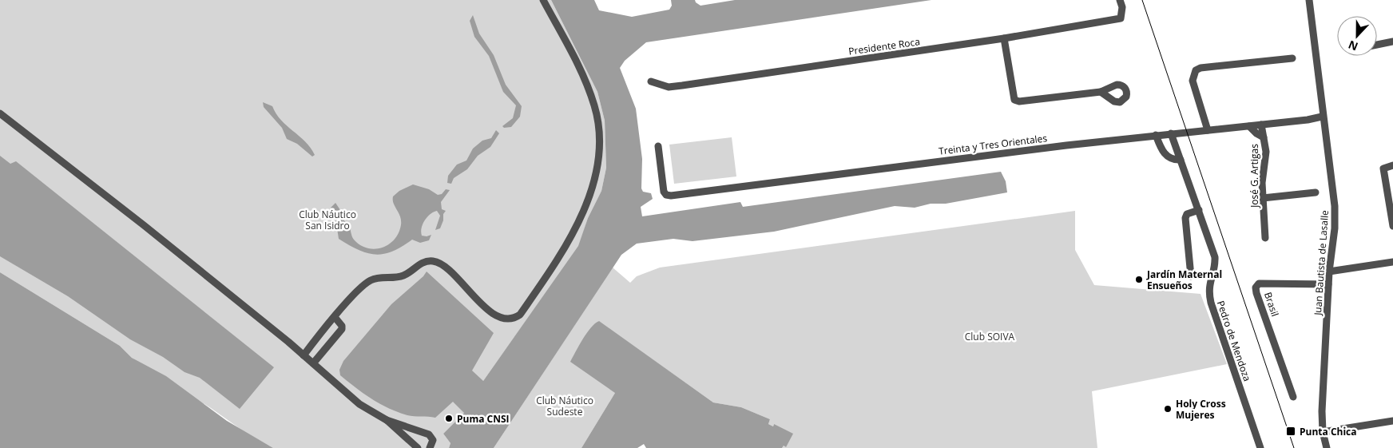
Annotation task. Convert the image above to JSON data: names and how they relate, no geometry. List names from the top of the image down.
{
  "streets": {
    "street": [
      "Presidente Roca",
      "Treinta y Tres Orientales",
      "José G. Artigas",
      "Juan Bautista de Lasalle",
      "Brasil",
      "Pedro de Mendoza"
    ]
  },
  "crossings": [
    ["Treinta y Tres Orientales", "José G. Artigas"],
    ["Treinta y Tres Orientales", "Juan Bautista de Lasalle"],
    ["Treinta y Tres Orientales", "Pedro de Mendoza"],
    ["Juan Bautista de Lasalle", "Brasil"]
  ],
  "parks": ["Club Náutico San Isidro", "Club SOIVA", "Club Náutico Sudeste"],
  "places": {
    "other": ["Jardín Maternal Ensueños", "Holy Cross Mujeres", "Puma CNSI"],
    "transit": ["Punta Chica"]
  },
  "north": "bottom"
}
